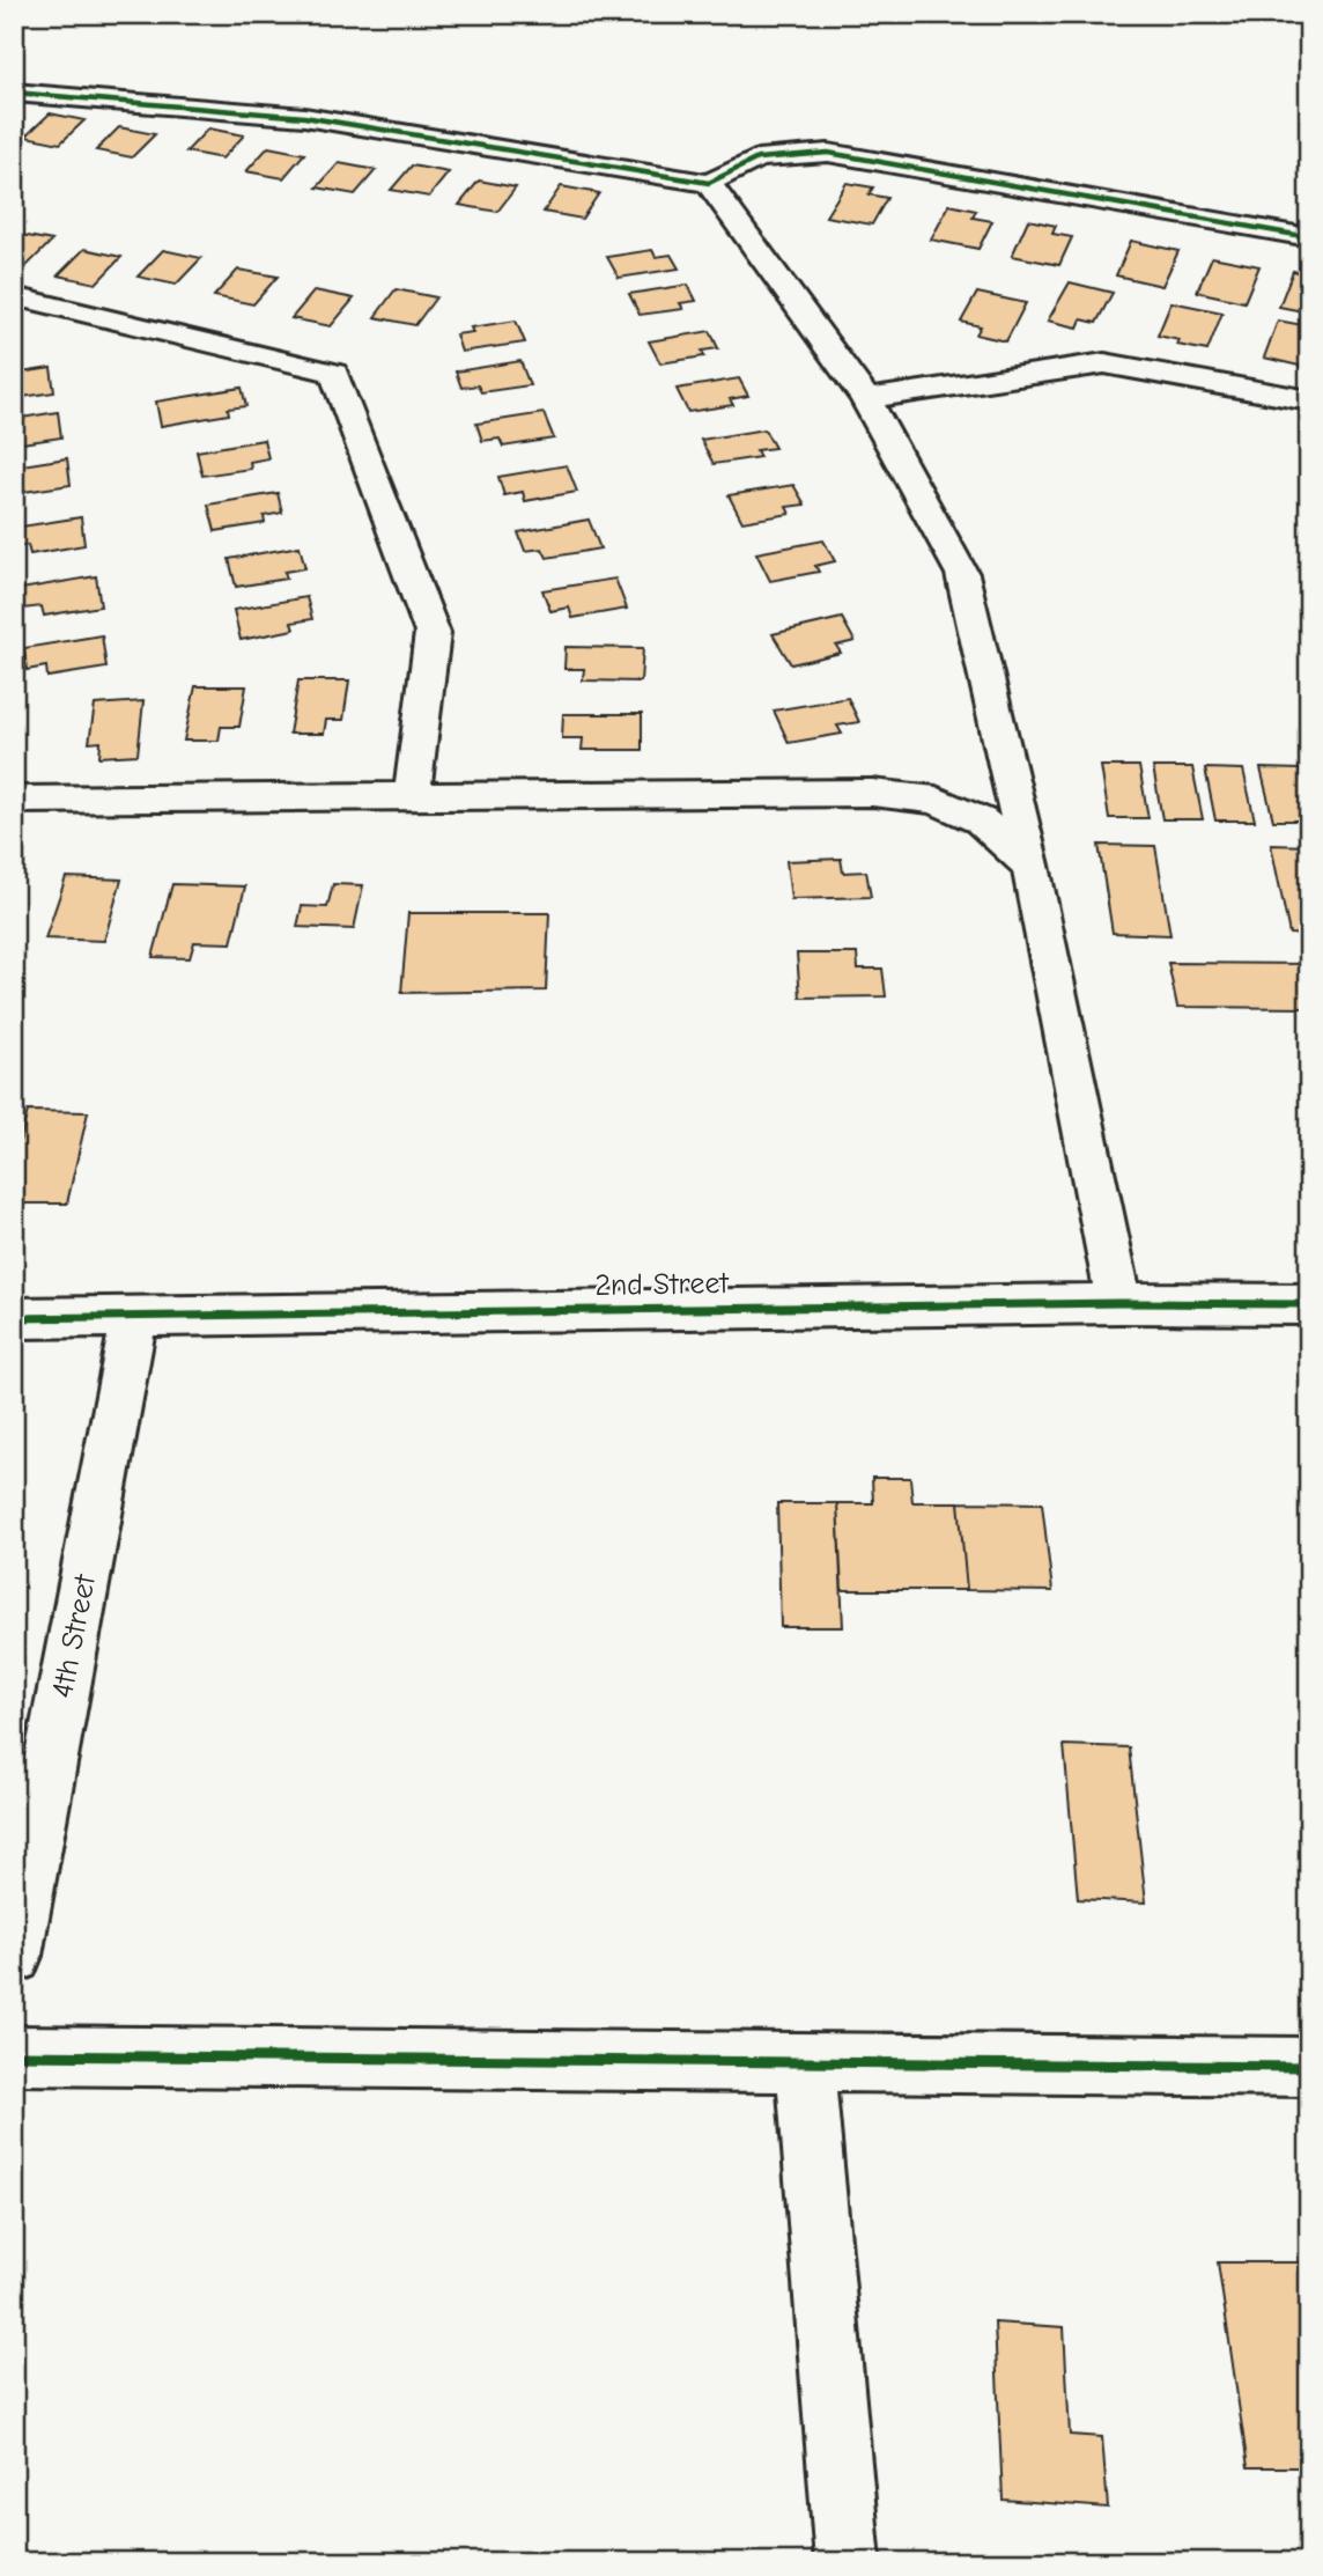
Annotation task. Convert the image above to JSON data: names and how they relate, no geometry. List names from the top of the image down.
{
  "streets": {
    "street": ["2nd Street", "4th Street"]
  },
  "crossings": [
    ["2nd Street", "4th Street"]
  ]
}
